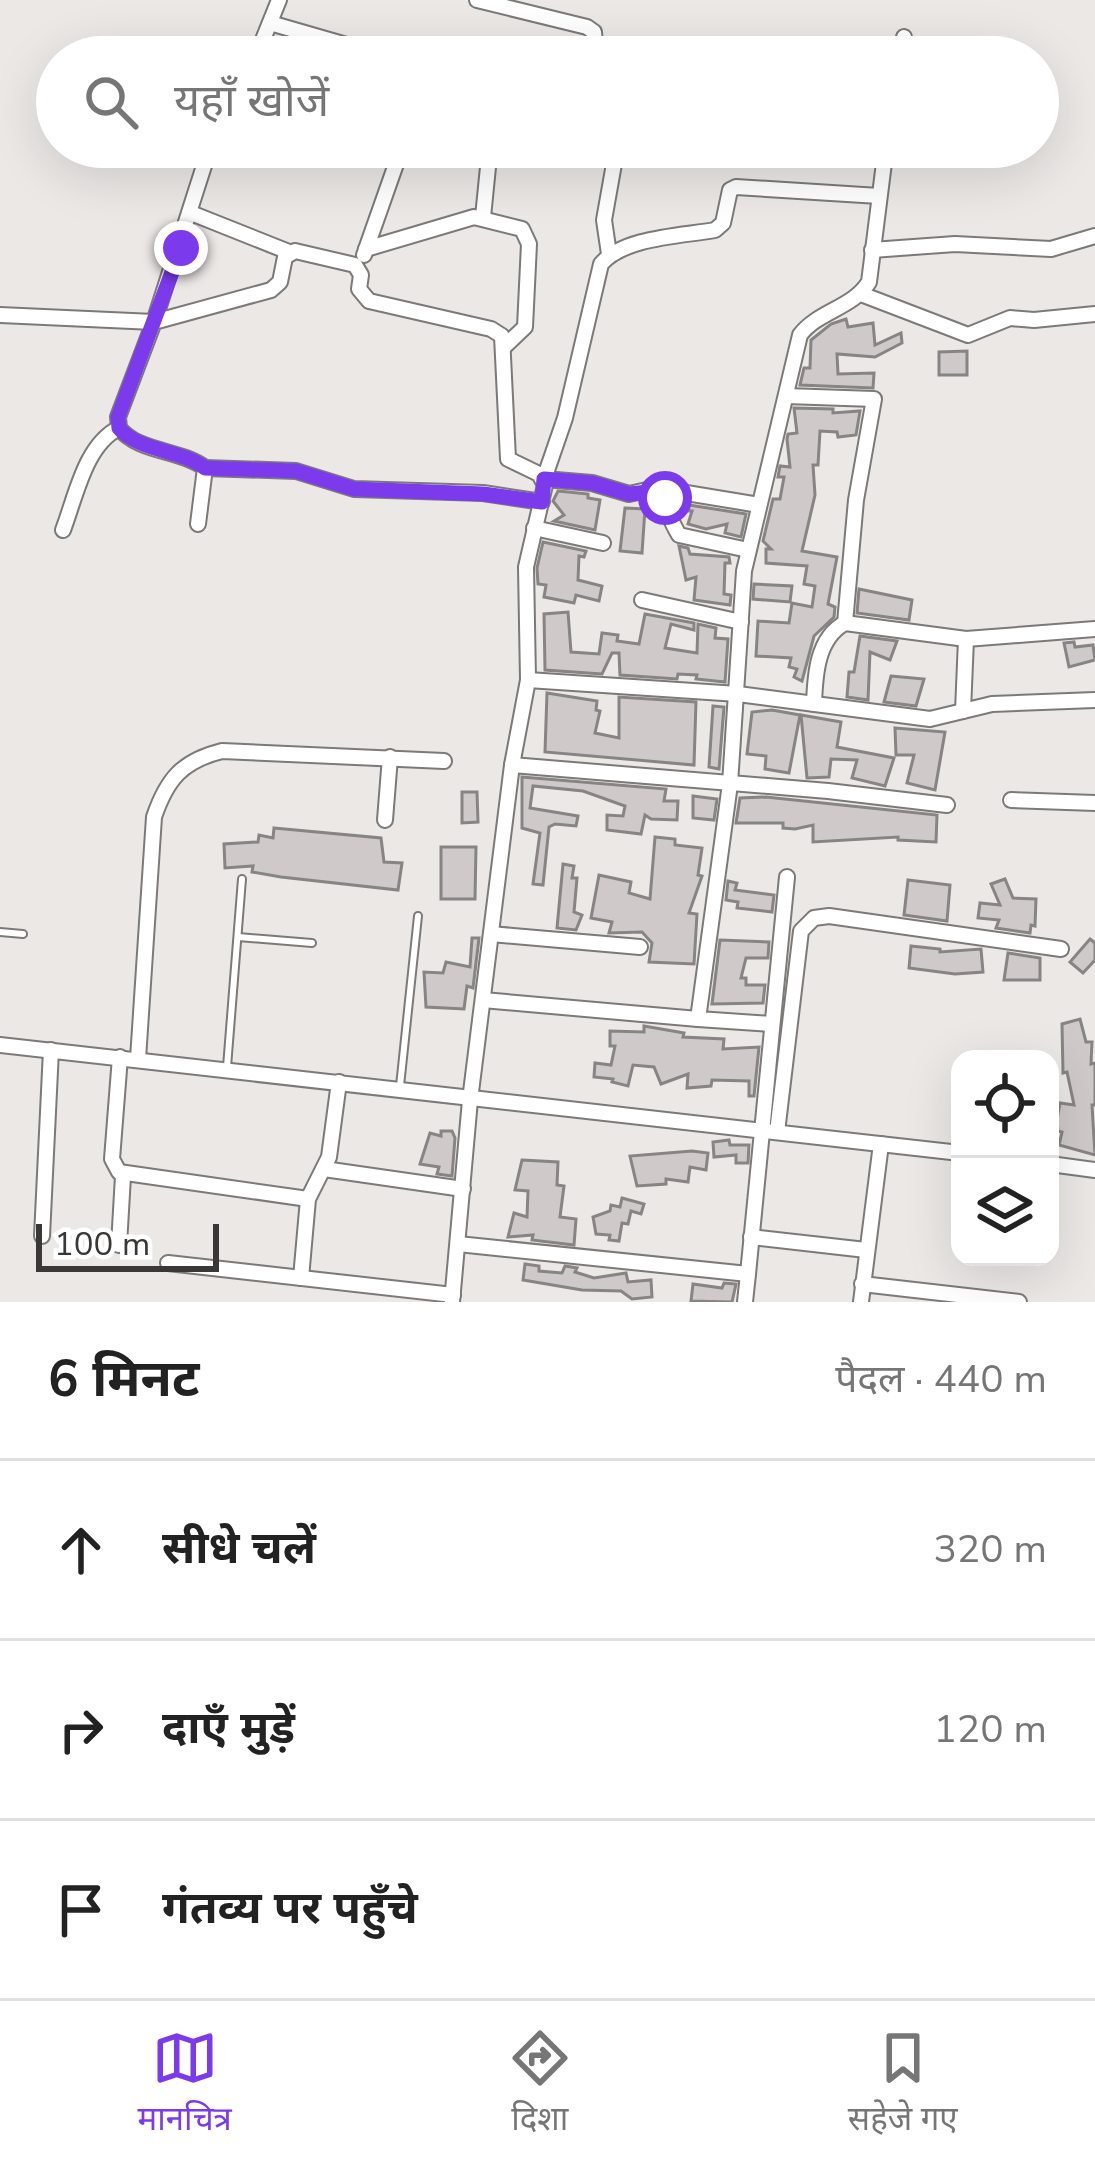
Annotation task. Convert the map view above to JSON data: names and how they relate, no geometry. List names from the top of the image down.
{
  "scale_bar": "100 m",
  "page": {
    "search": "यहाँ खोजें",
    "scale": "100 m",
    "heading": ["6 मिनट", "पैदल · 440 m"],
    "list": [
      ["सीधे चलें", "320 m"],
      ["दाएँ मुड़ें", "120 m"],
      "गंतव्य पर पहुँचे"
    ],
    "nav": ["मानचित्र", "दिशा", "सहेजे गए"]
  }
}
